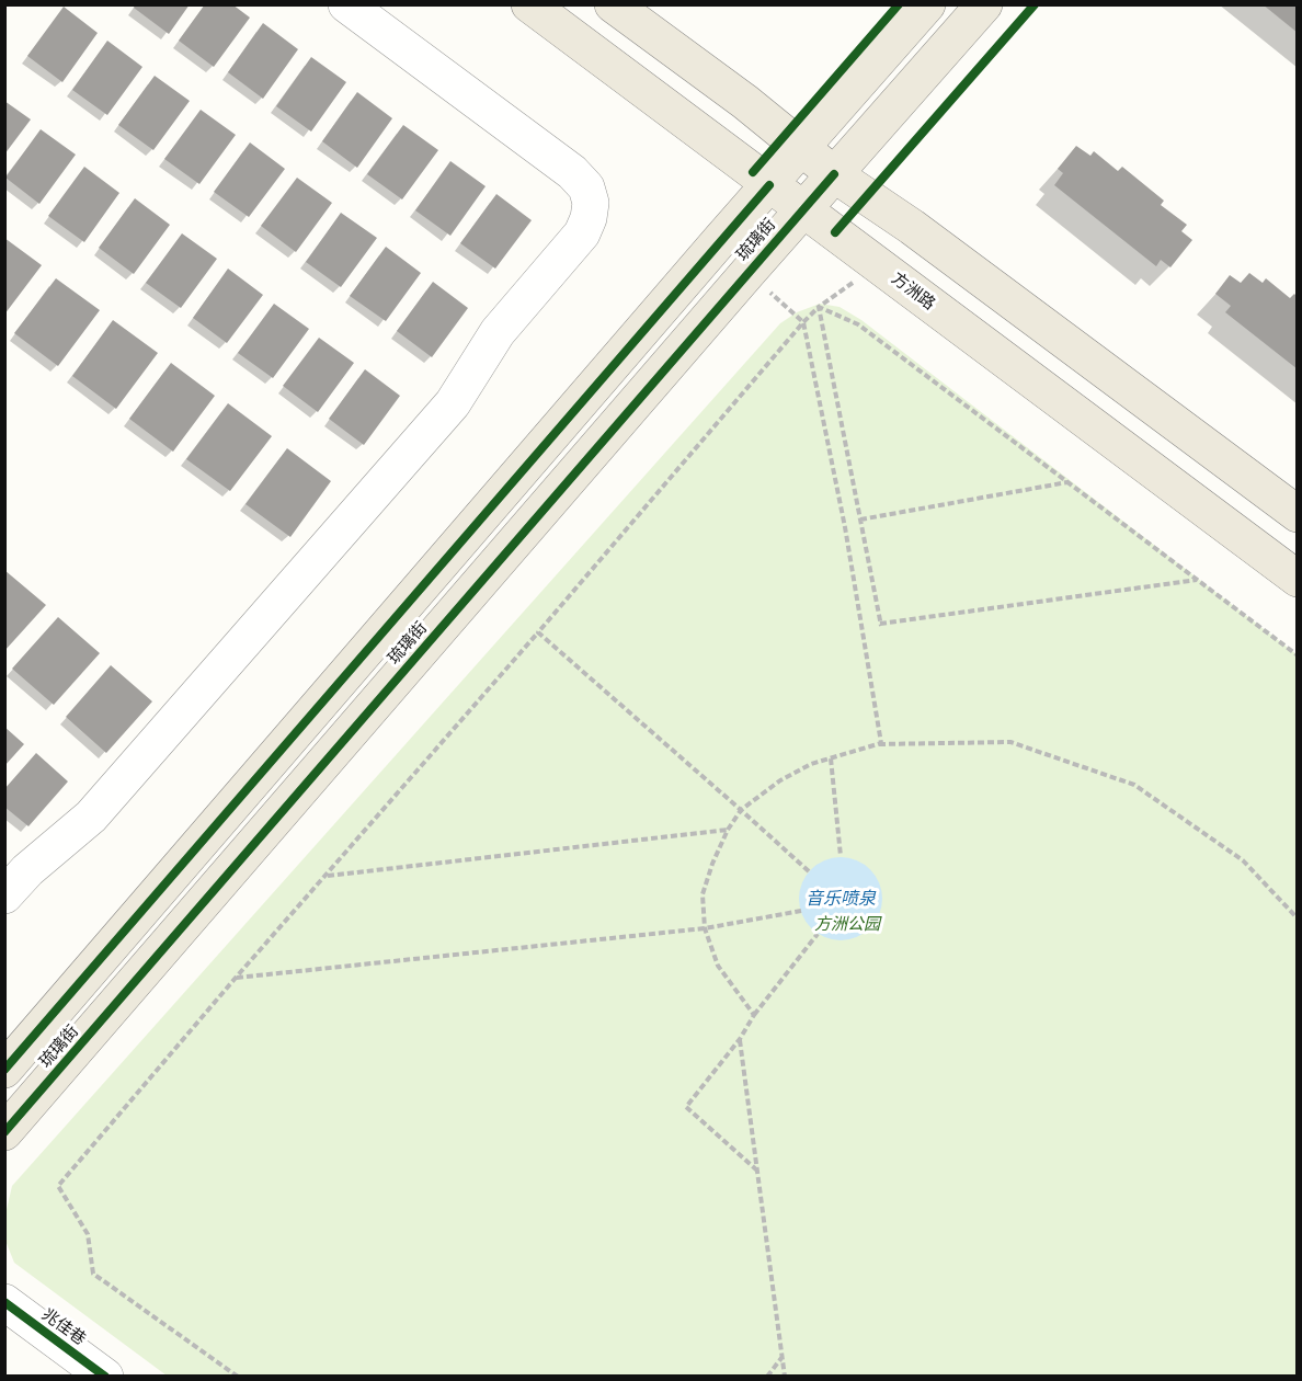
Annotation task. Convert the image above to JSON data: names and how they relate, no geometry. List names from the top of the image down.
{
  "streets": {
    "main road": ["琉璃街", "方洲路"],
    "street": ["兆佳巷"]
  },
  "crossings": [
    ["琉璃街", "方洲路"]
  ],
  "water": ["音乐喷泉"],
  "parks": ["方洲公园"]
}
